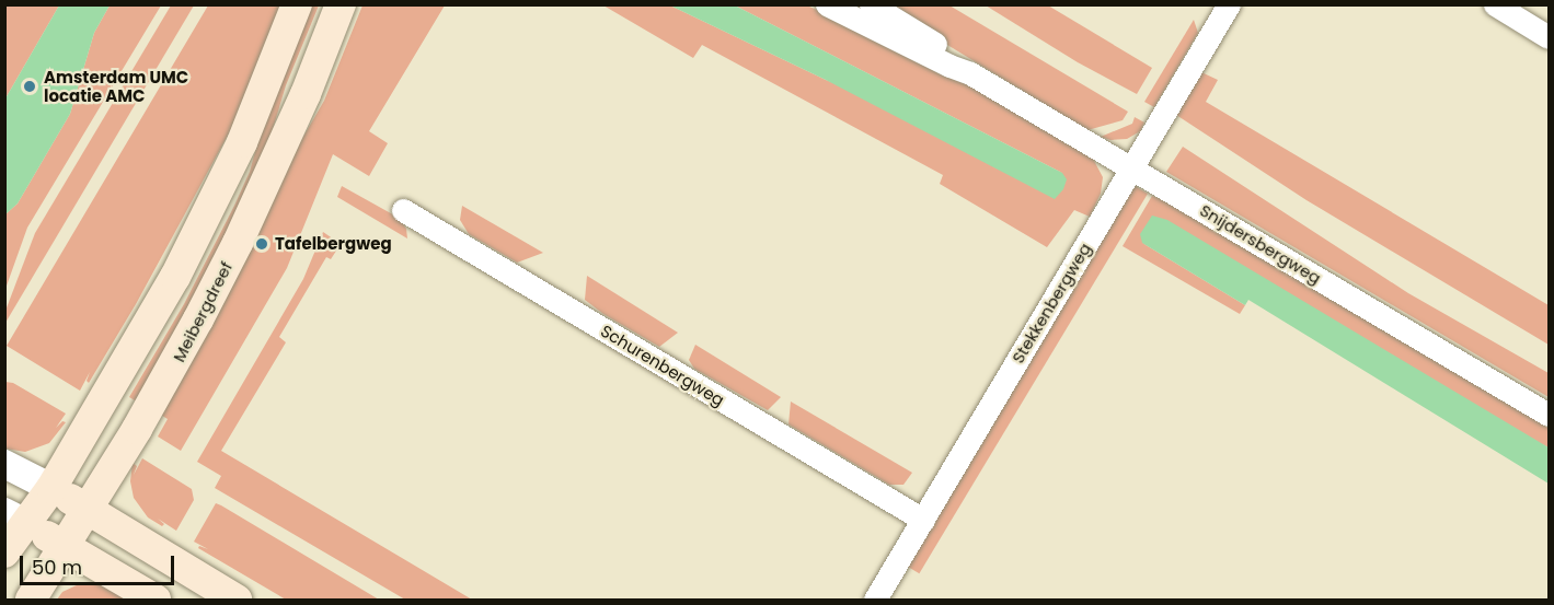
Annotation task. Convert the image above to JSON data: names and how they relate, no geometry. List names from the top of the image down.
{
  "streets": {
    "main road": ["Meibergdreef"],
    "street": ["Snijdersbergweg", "Stekkenbergweg", "Schurenbergweg"]
  },
  "crossings": [
    ["Snijdersbergweg", "Stekkenbergweg"],
    ["Stekkenbergweg", "Schurenbergweg"]
  ],
  "places": ["Amsterdam UMC locatie AMC", "Tafelbergweg"],
  "scale_bar": "50 m"
}
